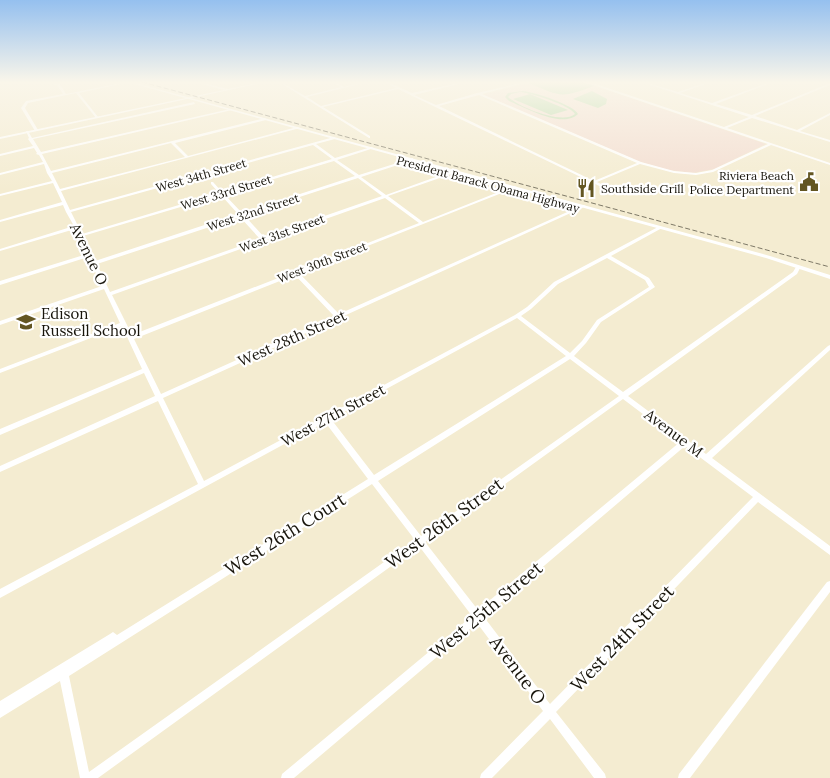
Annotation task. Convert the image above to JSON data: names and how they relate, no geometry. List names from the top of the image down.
{
  "streets": {
    "main road": ["President Barack Obama Highway"],
    "street": [
      "West 34th Street",
      "West 33rd Street",
      "West 32nd Street",
      "West 31st Street",
      "Avenue O",
      "West 30th Street",
      "West 28th Street",
      "West 27th Street",
      "Avenue M",
      "West 26th Street",
      "West 26th Court",
      "West 25th Street",
      "West 24th Street"
    ]
  },
  "crossings": [
    ["West 34th Street", "President Barack Obama Highway"],
    ["West 34th Street", "Avenue O"],
    ["President Barack Obama Highway", "West 33rd Street"],
    ["President Barack Obama Highway", "West 32nd Street"],
    ["President Barack Obama Highway", "West 31st Street"],
    ["President Barack Obama Highway", "West 30th Street"],
    ["President Barack Obama Highway", "West 28th Street"],
    ["President Barack Obama Highway", "West 27th Street"],
    ["President Barack Obama Highway", "West 26th Street"],
    ["West 33rd Street", "Avenue O"],
    ["West 32nd Street", "Avenue O"],
    ["West 31st Street", "Avenue O"],
    ["Avenue O", "West 30th Street"],
    ["Avenue O", "West 28th Street"],
    ["Avenue O", "West 27th Street"],
    ["Avenue O", "West 26th Street"],
    ["Avenue O", "West 26th Court"],
    ["Avenue O", "West 25th Street"],
    ["Avenue O", "West 24th Street"],
    ["West 27th Street", "Avenue M"],
    ["West 27th Street", "West 26th Court"],
    ["Avenue M", "West 26th Street"],
    ["Avenue M", "West 26th Court"],
    ["Avenue M", "West 25th Street"],
    ["Avenue M", "West 24th Street"]
  ],
  "places": {
    "public building": ["Riviera Beach Police Department"],
    "restaurant": ["Southside Grill"],
    "school or university": ["Edison Russell School"]
  }
}
